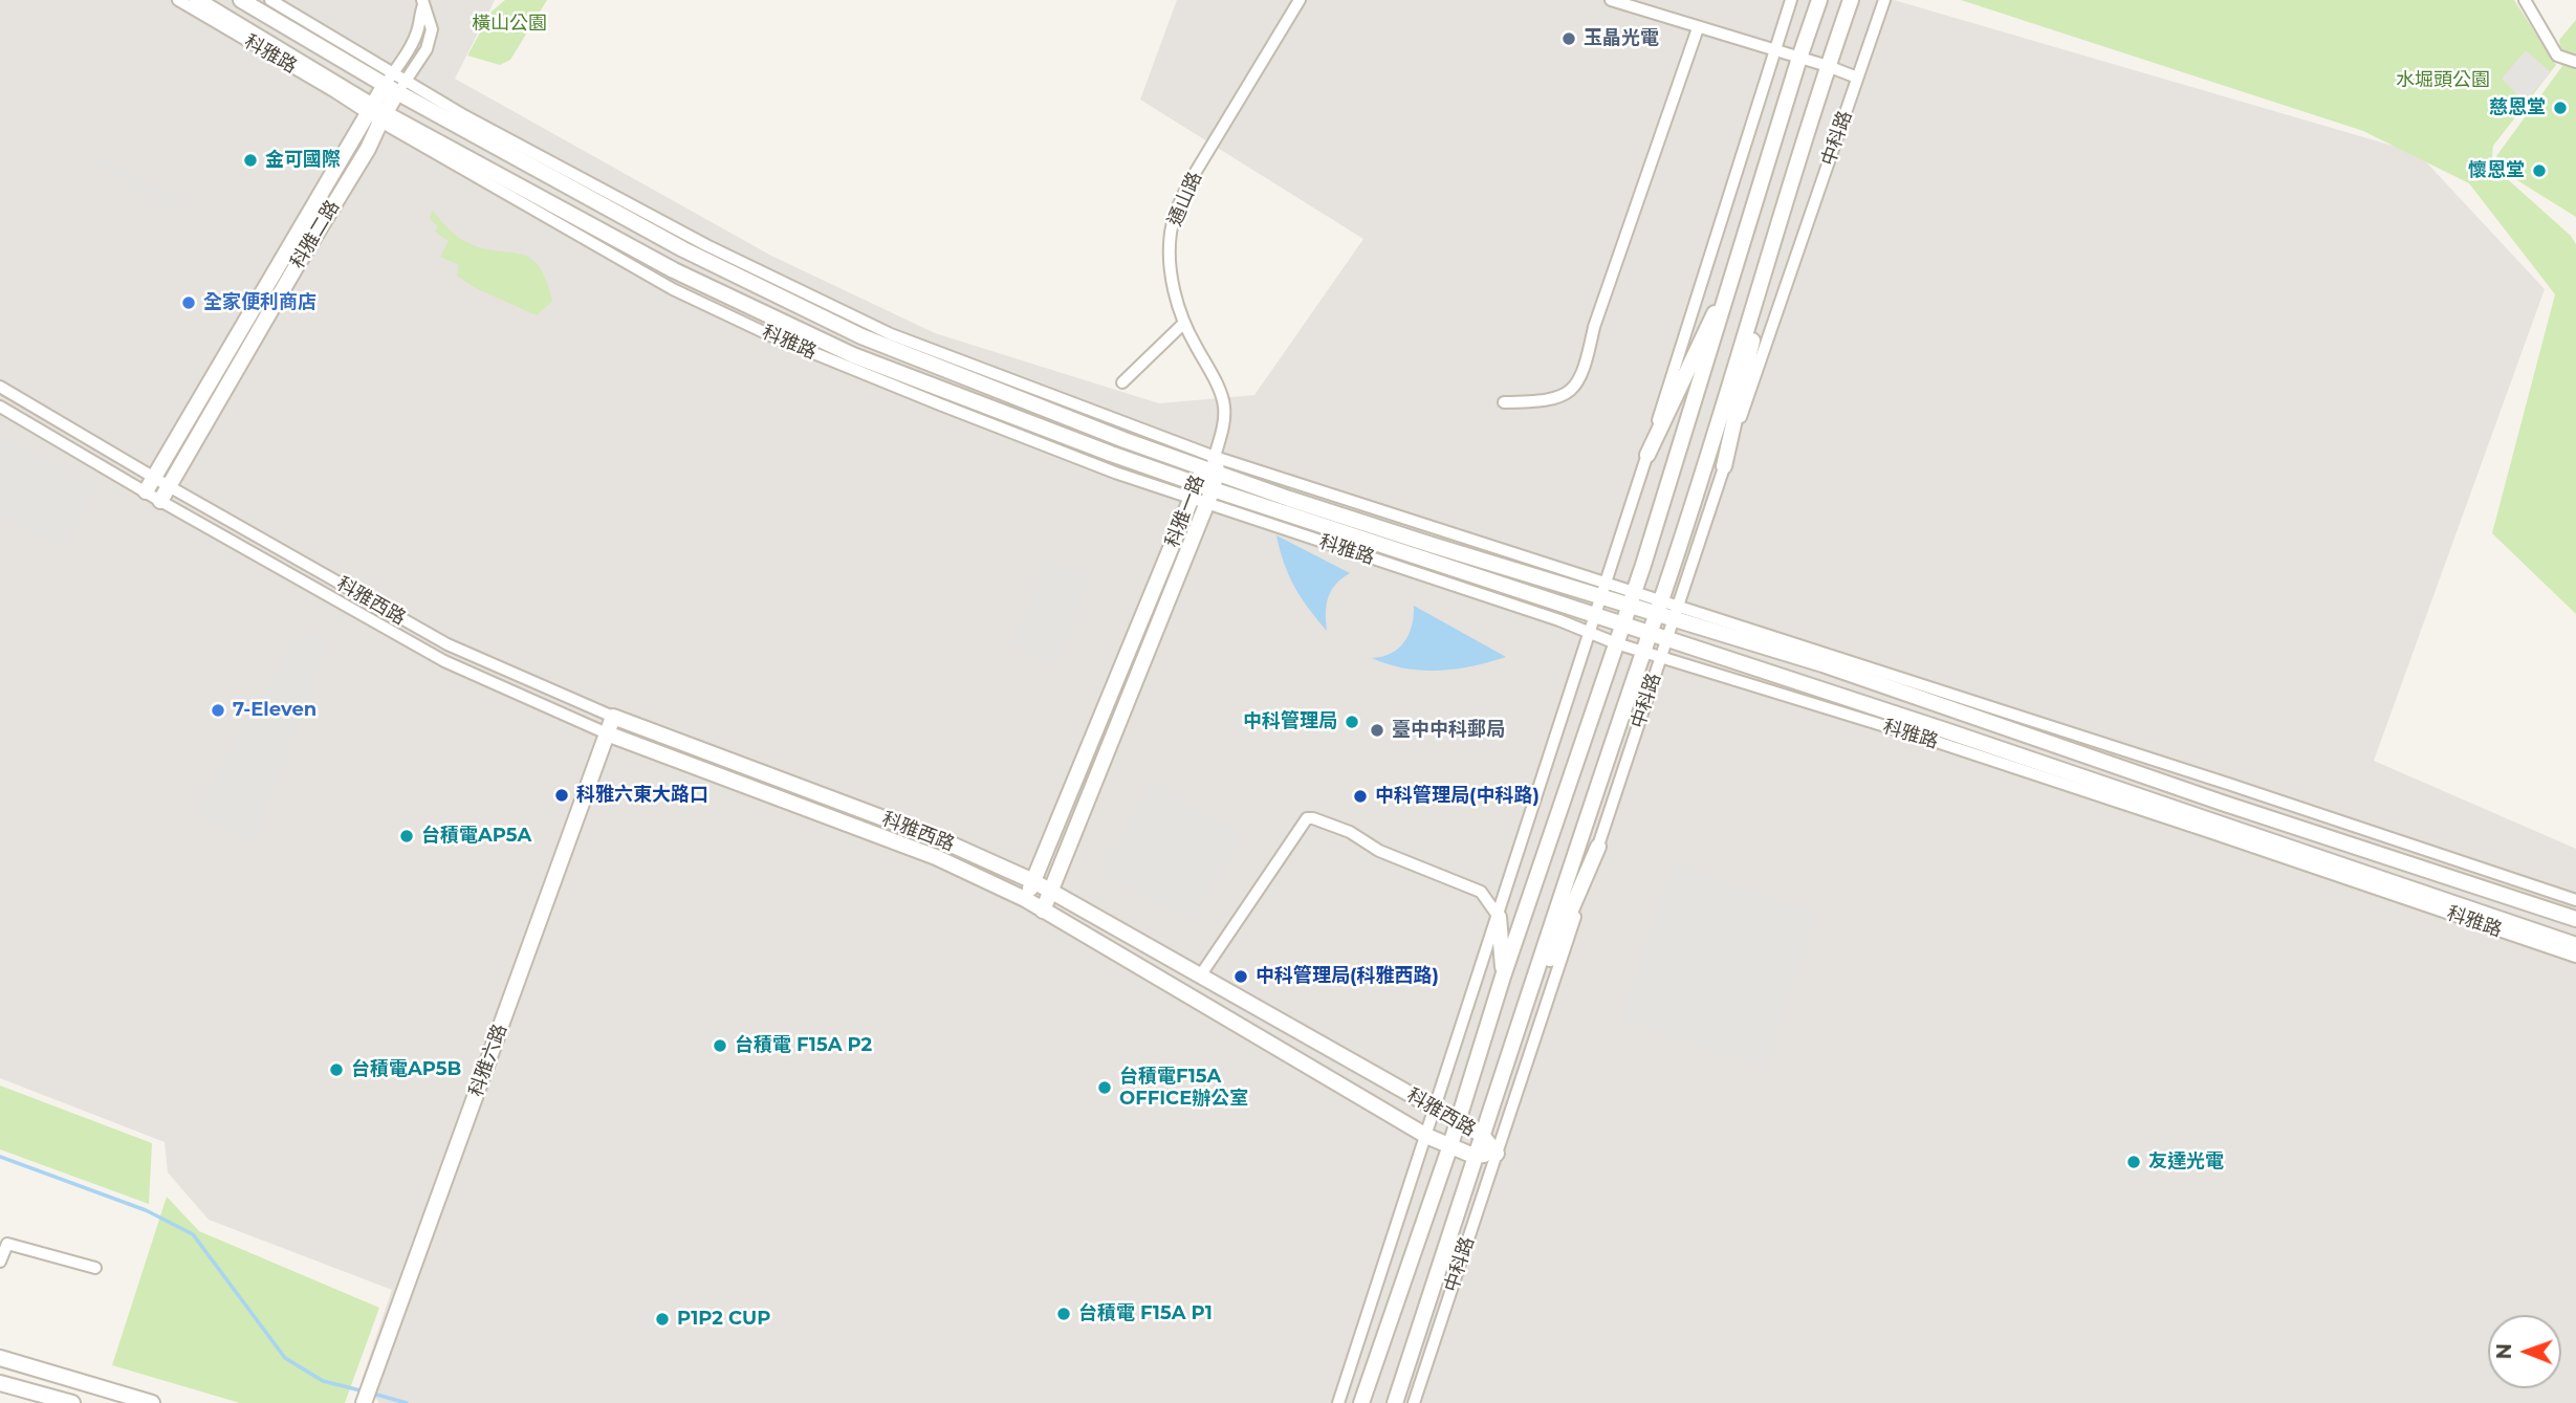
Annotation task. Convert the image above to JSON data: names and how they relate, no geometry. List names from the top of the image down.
{
  "streets": {
    "street": [
      "科雅路",
      "中科路",
      "通山路",
      "科雅二路",
      "科雅一路",
      "科雅西路",
      "科雅六路"
    ]
  },
  "crossings": [
    ["科雅路", "中科路"],
    ["科雅路", "通山路"],
    ["科雅路", "科雅二路"],
    ["科雅路", "科雅一路"],
    ["中科路", "科雅西路"],
    ["通山路", "科雅一路"],
    ["科雅二路", "科雅西路"],
    ["科雅一路", "科雅西路"],
    ["科雅西路", "科雅六路"]
  ],
  "parks": ["橫山公園", "水堀頭公園"],
  "places": [
    "玉晶光電",
    "慈恩堂",
    "金可國際",
    "懷恩堂",
    "全家便利商店",
    "7-Eleven",
    "中科管理局",
    "臺中中科郵局",
    "科雅六東大路口",
    "中科管理局(中科路)",
    "台積電AP5A",
    "中科管理局(科雅西路)",
    "台積電 F15A P2",
    "台積電AP5B",
    "台積電F15A OFFICE辦公室",
    "友達光電",
    "台積電 F15A P1",
    "P1P2 CUP"
  ],
  "north": "left"
}
